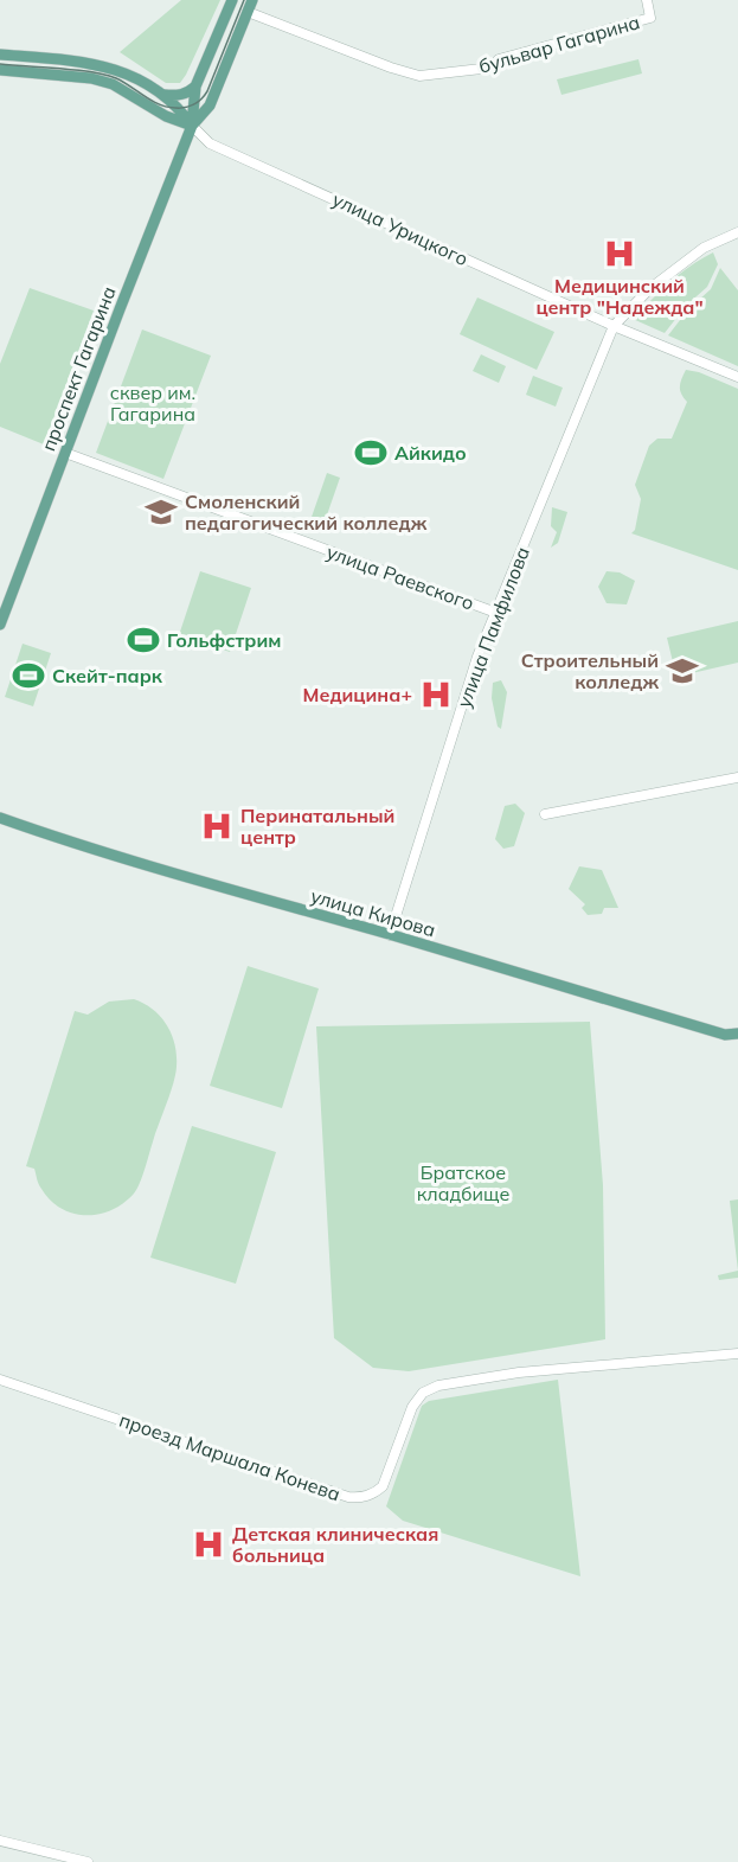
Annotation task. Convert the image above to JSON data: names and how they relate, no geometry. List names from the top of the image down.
{
  "streets": {
    "main road": ["проспект Гагарина", "улица Кирова"],
    "street": [
      "бульвар Гагарина",
      "улица Урицкого",
      "улица Раевского",
      "улица Памфилова",
      "проезд Маршала Конева"
    ]
  },
  "crossings": [
    ["бульвар Гагарина", "проспект Гагарина"],
    ["улица Урицкого", "проспект Гагарина"],
    ["улица Урицкого", "улица Памфилова"],
    ["проспект Гагарина", "улица Раевского"],
    ["улица Раевского", "улица Памфилова"],
    ["улица Памфилова", "улица Кирова"]
  ],
  "parks": ["сквер им. Гагарина", "Братское кладбище"],
  "places": {
    "hospital": [
      "Медицинский центр \"Надежда\"",
      "Медицина+",
      "Перинатальный центр",
      "Детская клиническая больница"
    ],
    "sports": ["Айкидо", "Гольфстрим", "Скейт-парк"],
    "school or university": ["Смоленский педагогический колледж", "Строительный колледж"]
  }
}
